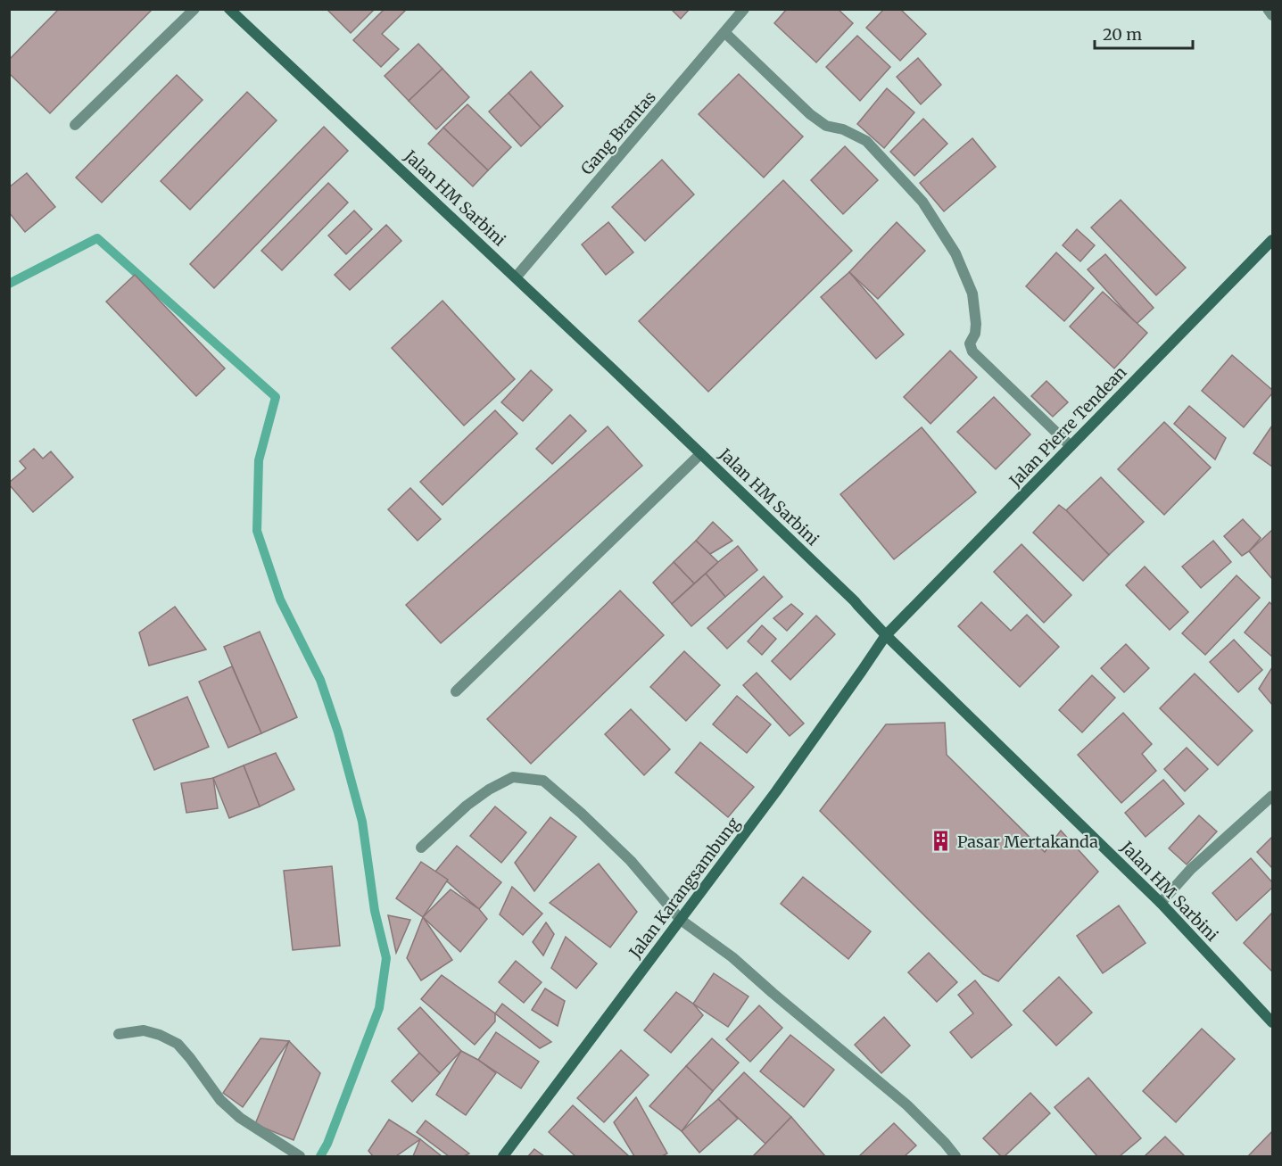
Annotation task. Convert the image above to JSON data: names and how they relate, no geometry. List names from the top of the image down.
{
  "streets": {
    "main road": ["Jalan HM Sarbini", "Jalan Pierre Tendean", "Jalan Karangsambung"],
    "street": ["Gang Brantas"]
  },
  "crossings": [
    ["Gang Brantas", "Jalan HM Sarbini"],
    ["Jalan HM Sarbini", "Jalan Pierre Tendean"],
    ["Jalan HM Sarbini", "Jalan Karangsambung"],
    ["Jalan Pierre Tendean", "Jalan Karangsambung"]
  ],
  "places": {
    "building": ["Pasar Mertakanda"]
  },
  "scale_bar": "20 m"
}
